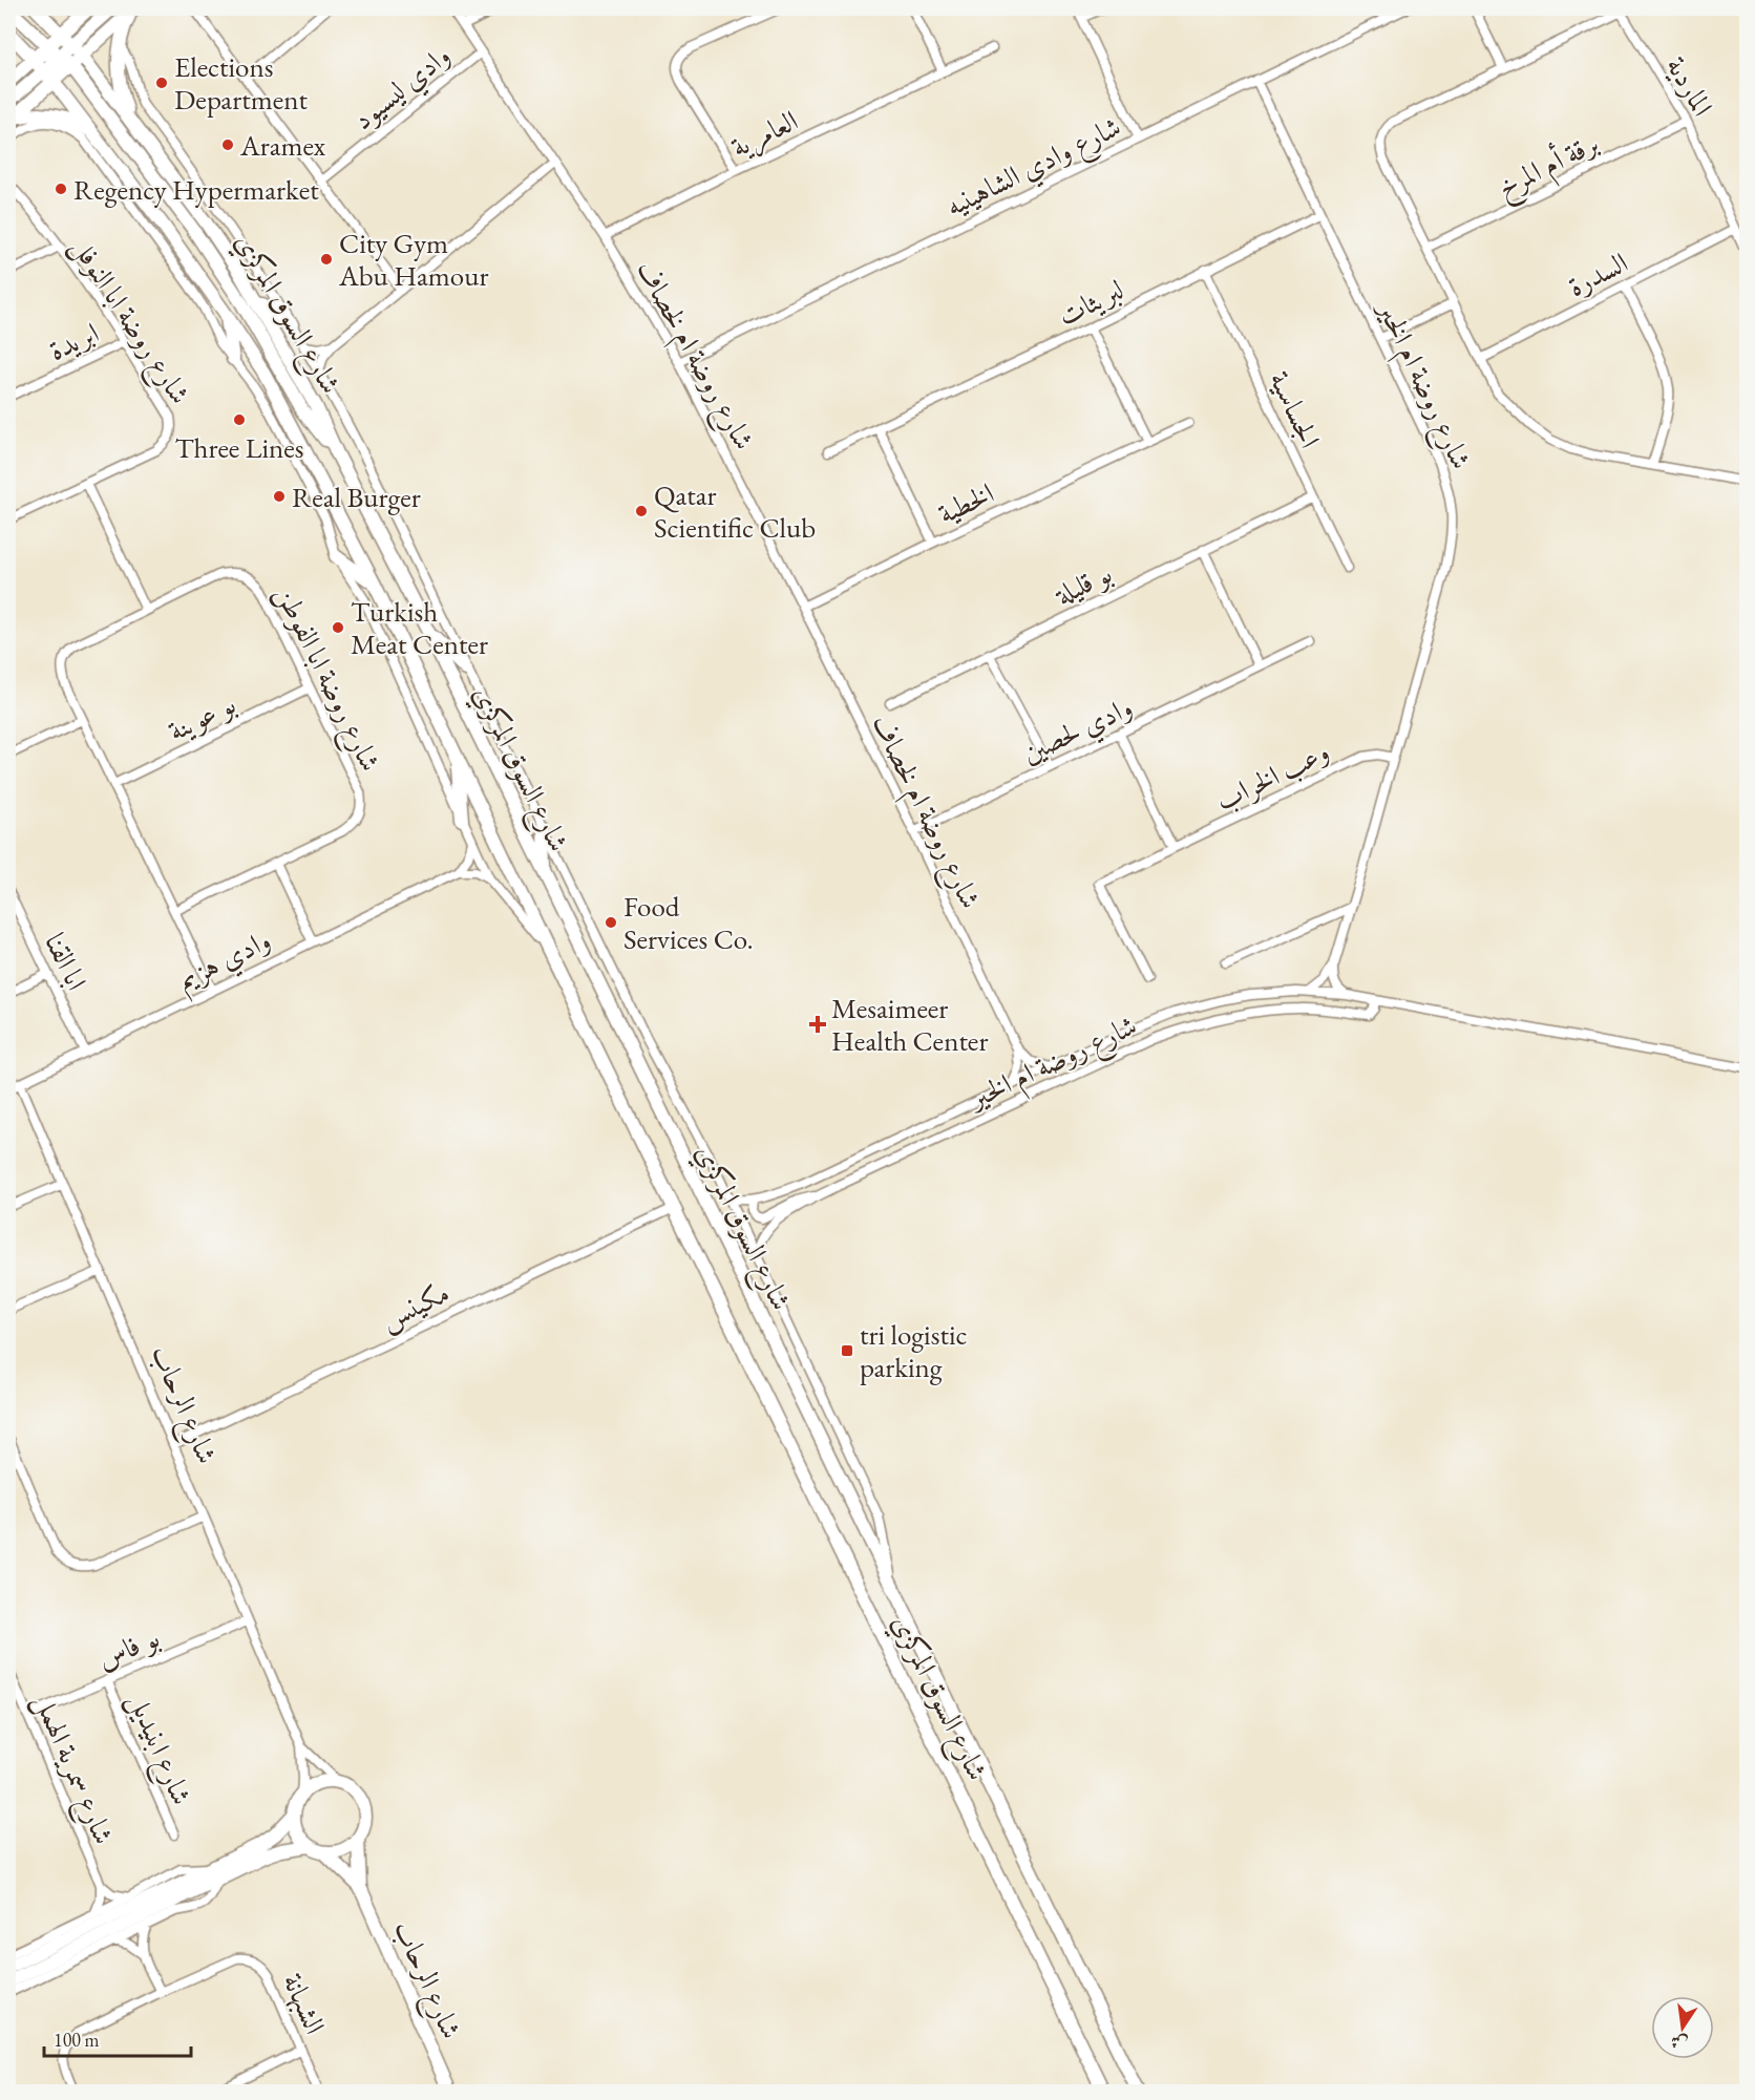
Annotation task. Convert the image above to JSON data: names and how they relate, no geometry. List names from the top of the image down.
{
  "streets": {
    "main road": ["شارع السوق المركزي", "شارع الرحاب"],
    "street": [
      "الماردية",
      "وادي ليسيود",
      "العامرية",
      "برقة أم المرخ",
      "شارع وادي الشاهينيه",
      "السدرة",
      "لبريثات",
      "شارع روضة ابا النوفل",
      "ابريدة",
      "شارع روضة ام لخصاف",
      "شارع روضة ام الخير",
      "الجساسية",
      "الخطية",
      "بو قليلة",
      "شارع روضة ابا الفوطن",
      "بو عوينة",
      "وادي لحصين",
      "وعب الخراب",
      "وادي هزيم",
      "ابا القنا",
      "مكينس",
      "بو فاس",
      "شارع ابنيديل",
      "شارع سمرية الهمل",
      "الشبهانة"
    ]
  },
  "crossings": [
    ["الماردية", "برقة أم المرخ"],
    ["الماردية", "السدرة"],
    ["وادي ليسيود", "شارع روضة ام لخصاف"],
    ["العامرية", "شارع روضة ام لخصاف"],
    ["شارع وادي الشاهينيه", "شارع روضة ام لخصاف"],
    ["شارع وادي الشاهينيه", "شارع روضة ام الخير"],
    ["لبريثات", "شارع روضة ام الخير"],
    ["لبريثات", "الجساسية"],
    ["شارع السوق المركزي", "شارع روضة ام الخير"],
    ["شارع السوق المركزي", "مكينس"],
    ["شارع روضة ابا النوفل", "ابريدة"],
    ["شارع روضة ام لخصاف", "الخطية"],
    ["شارع روضة ام لخصاف", "وادي لحصين"],
    ["شارع روضة ام الخير", "وعب الخراب"],
    ["الجساسية", "بو قليلة"],
    ["شارع روضة ابا الفوطن", "بو عوينة"],
    ["شارع روضة ابا الفوطن", "وادي هزيم"],
    ["وادي هزيم", "ابا القنا"],
    ["وادي هزيم", "شارع الرحاب"],
    ["مكينس", "شارع الرحاب"],
    ["شارع الرحاب", "بو فاس"],
    ["بو فاس", "شارع ابنيديل"],
    ["بو فاس", "شارع سمرية الهمل"]
  ],
  "places": {
    "other": [
      "Elections Department",
      "Aramex",
      "Regency Hypermarket",
      "City Gym Abu Hamour",
      "Three Lines",
      "Real Burger",
      "Qatar Scientific Club",
      "Turkish Meat Center",
      "Food Services Co."
    ],
    "health": ["Mesaimeer Health Center"],
    "transit": ["tri logistic parking"]
  },
  "scale_bar": "100 m",
  "north": "bottom"
}
